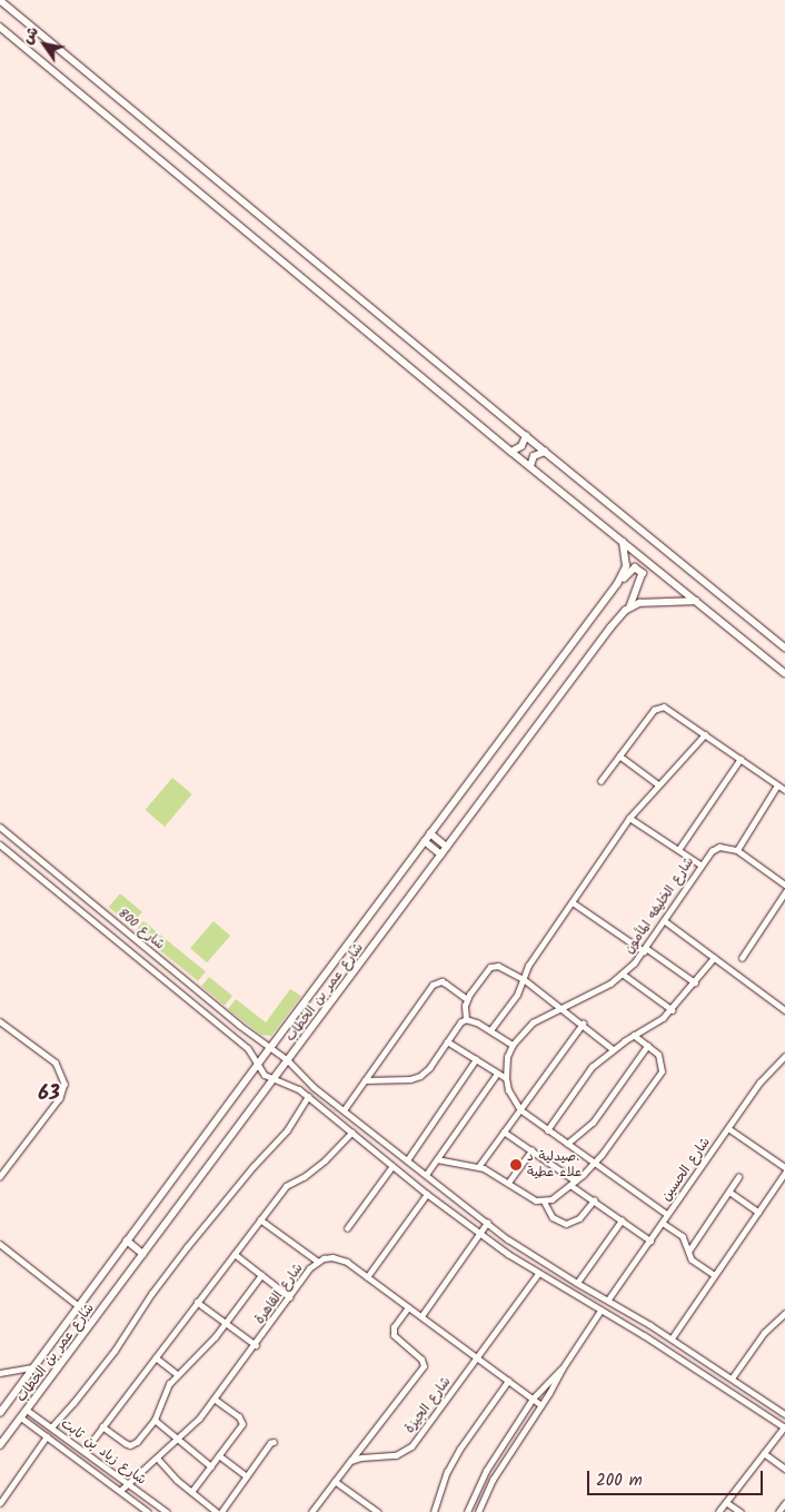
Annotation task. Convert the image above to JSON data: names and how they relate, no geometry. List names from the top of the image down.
{
  "streets": {
    "street": [
      "شارع الخليفه المأمون",
      "شارع 800",
      "شارع عمر بن الخطاب",
      "شارع الحسين",
      "شارع القاهرة",
      "شارع الجيزة",
      "شارع زياد بن ثابت"
    ]
  },
  "crossings": [
    ["شارع 800", "شارع عمر بن الخطاب"],
    ["شارع 800", "شارع الحسين"],
    ["شارع عمر بن الخطاب", "شارع زياد بن ثابت"],
    ["شارع القاهرة", "شارع الجيزة"],
    ["شارع القاهرة", "شارع زياد بن ثابت"]
  ],
  "districts": ["63"],
  "places": ["صيدلية د. علاء عطية"],
  "scale_bar": "200 m",
  "north": "top left"
}
